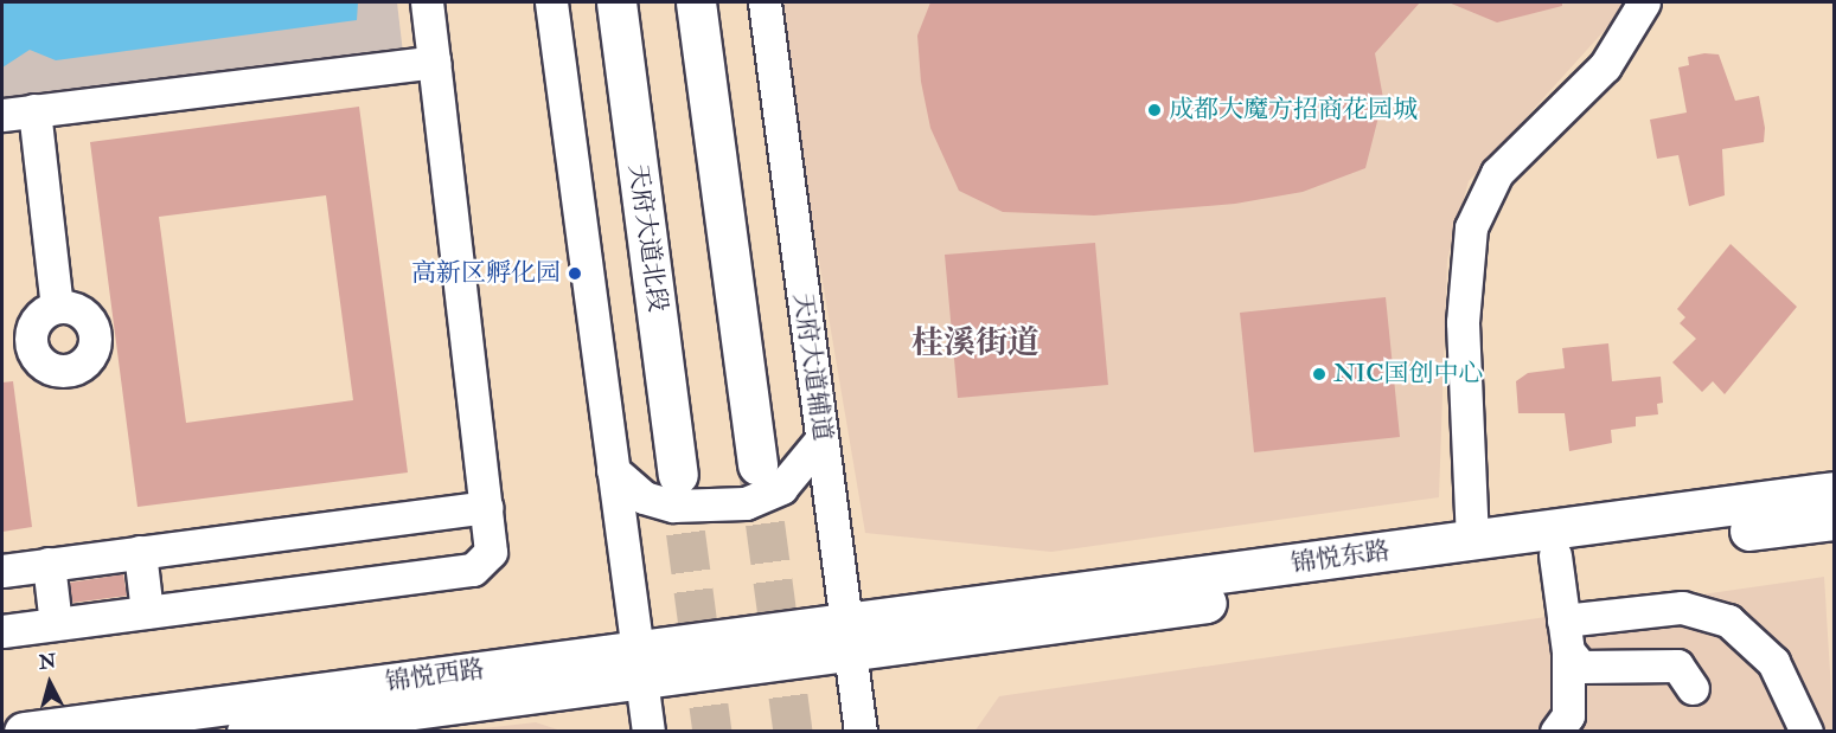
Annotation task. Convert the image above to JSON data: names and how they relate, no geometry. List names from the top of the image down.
{
  "streets": {
    "main road": ["天府大道北段", "锦悦东路", "锦悦西路"],
    "street": ["天府大道辅道"]
  },
  "crossings": [
    ["天府大道辅道", "锦悦东路"],
    ["天府大道辅道", "锦悦西路"],
    ["锦悦东路", "锦悦西路"]
  ],
  "districts": ["桂溪街道"],
  "places": ["成都大魔方招商花园城", "高新区孵化园", "NIC国创中心"],
  "north": "top"
}
